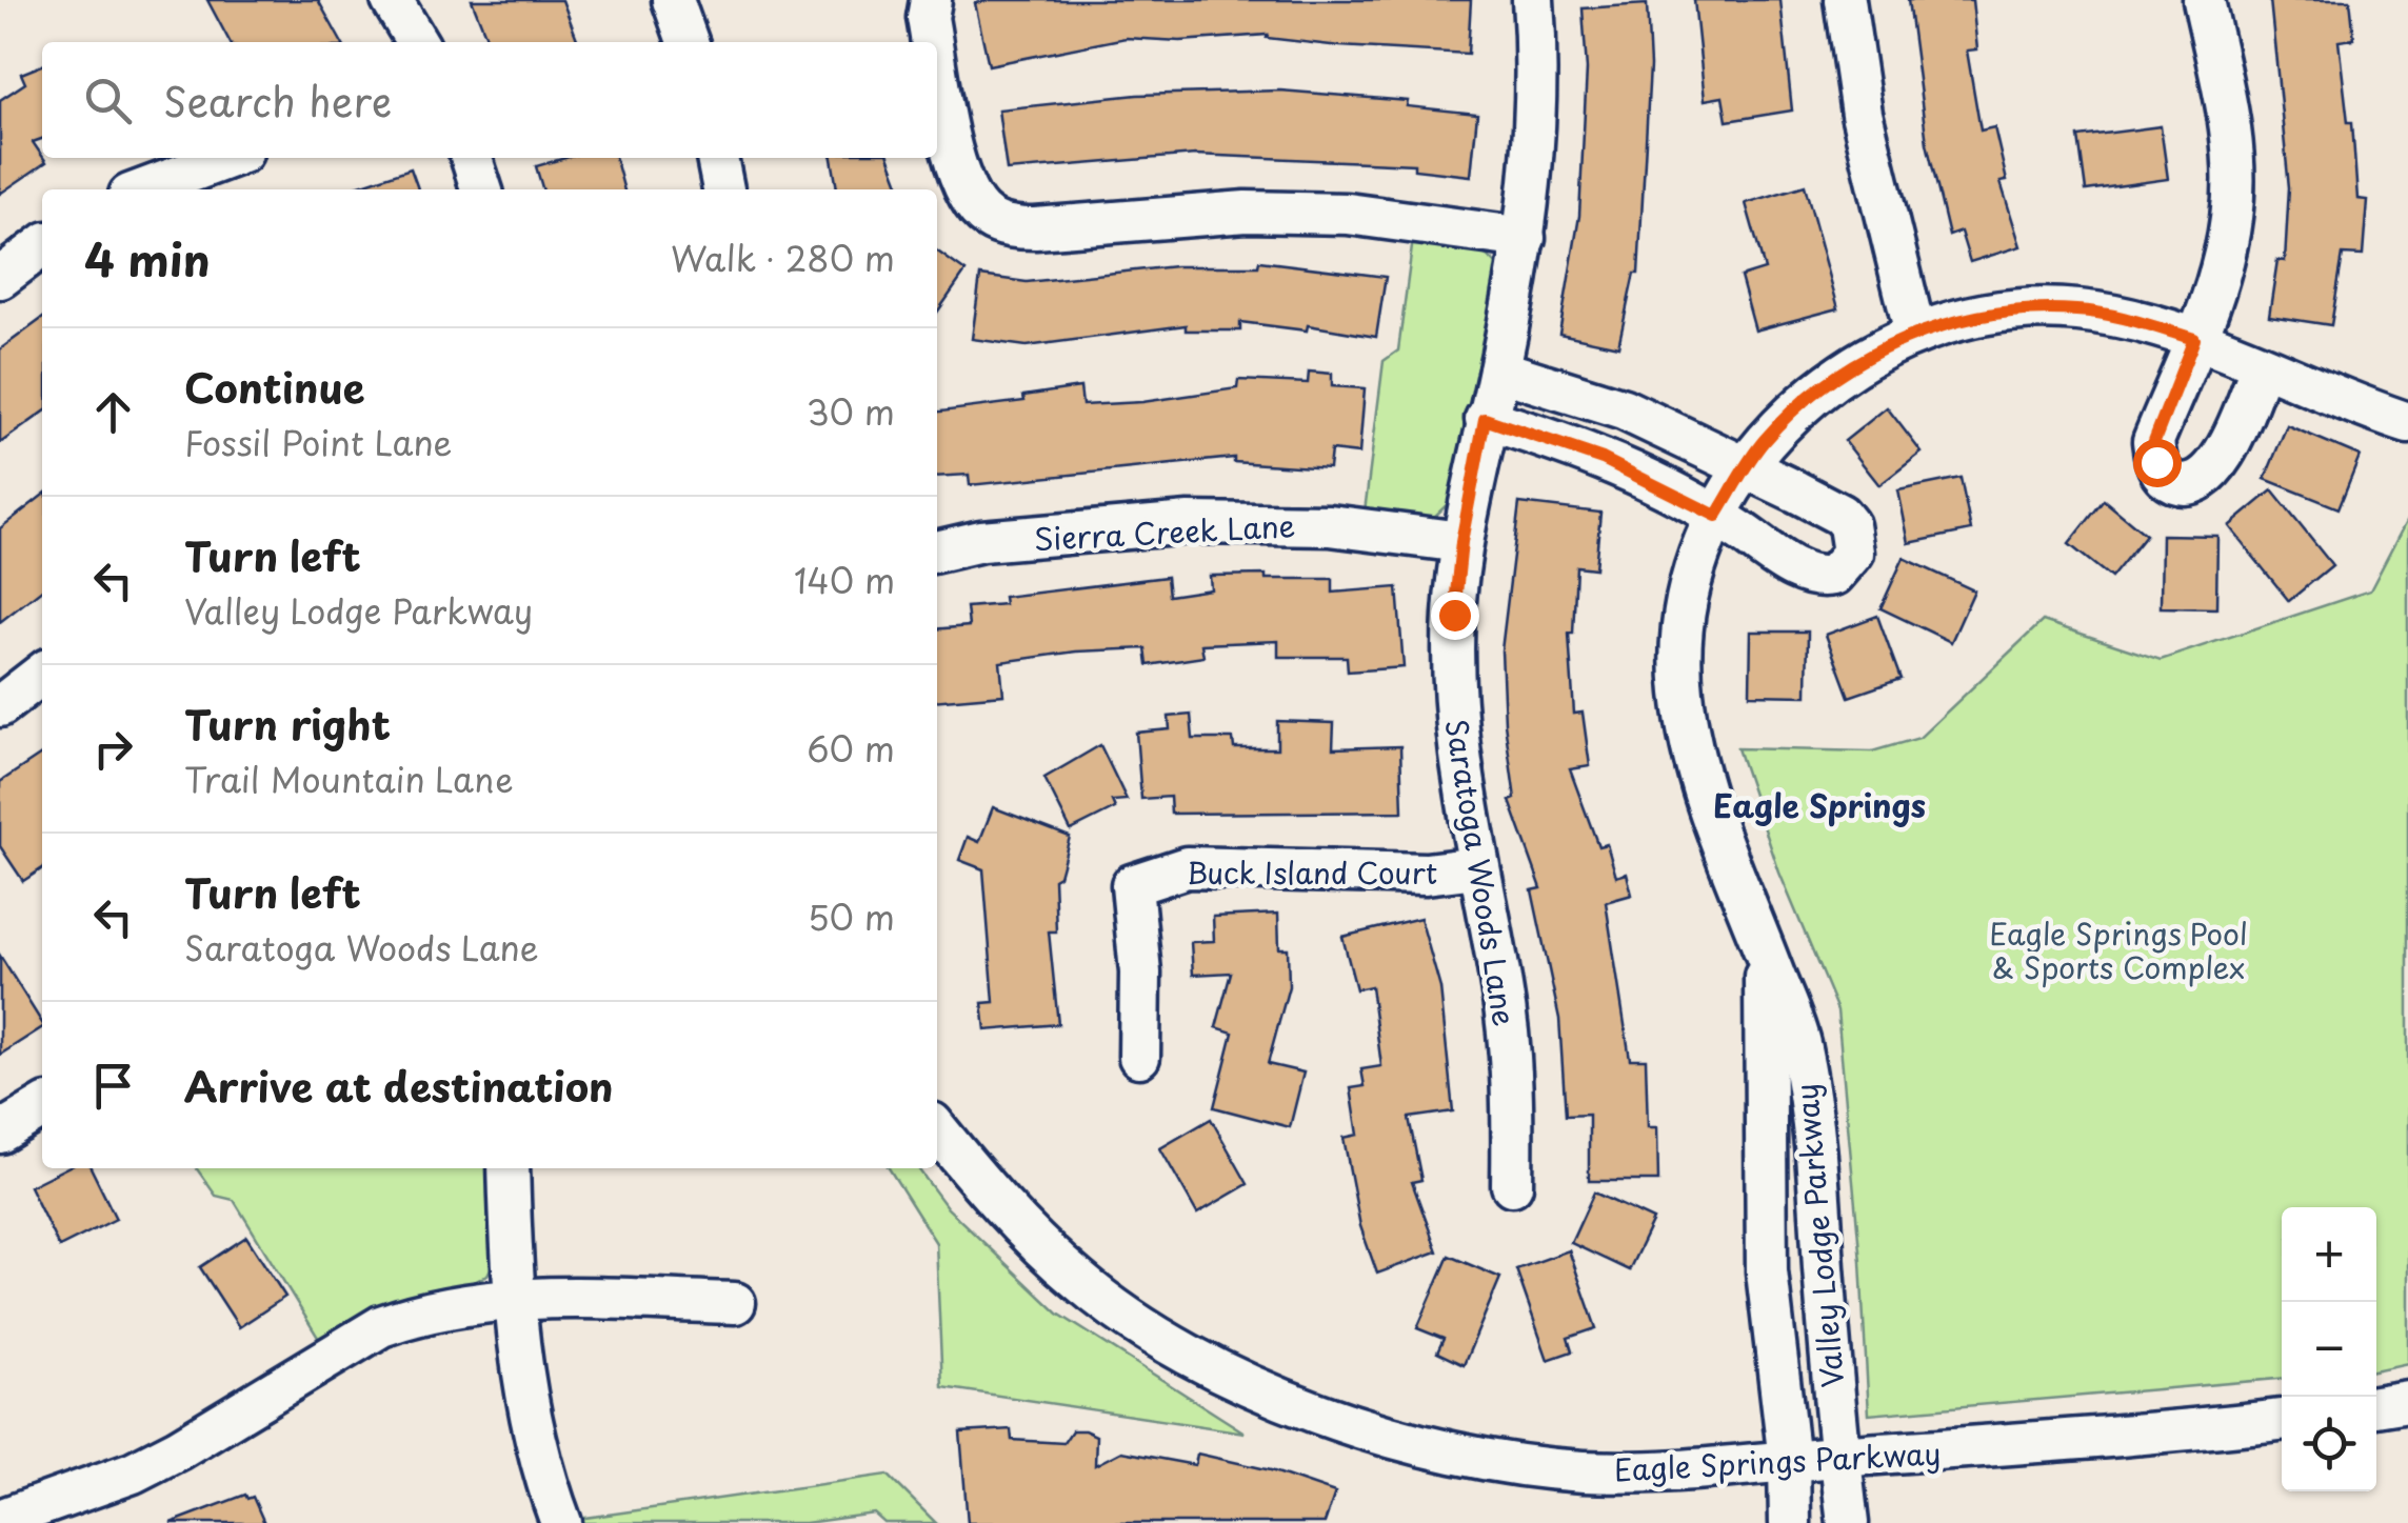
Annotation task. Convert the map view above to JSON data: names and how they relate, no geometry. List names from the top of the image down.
{
  "streets": {
    "street": [
      "Sierra Creek Lane",
      "Buck Island Court",
      "Saratoga Woods Lane",
      "Valley Lodge Parkway",
      "Eagle Springs Parkway"
    ]
  },
  "crossings": [
    ["Sierra Creek Lane", "Saratoga Woods Lane"],
    ["Buck Island Court", "Saratoga Woods Lane"],
    ["Valley Lodge Parkway", "Eagle Springs Parkway"]
  ],
  "districts": ["Eagle Springs"],
  "parks": ["Eagle Springs Pool & Sports Complex"],
  "page": {
    "search": "Search here",
    "heading": ["4 min", "Walk · 280 m"],
    "list": [
      ["Continue", "Fossil Point Lane", "30 m"],
      ["Turn left", "Valley Lodge Parkway", "140 m"],
      ["Turn right", "Trail Mountain Lane", "60 m"],
      ["Turn left", "Saratoga Woods Lane", "50 m"],
      "Arrive at destination"
    ],
    "map_buttons": ["+", "−"]
  }
}
